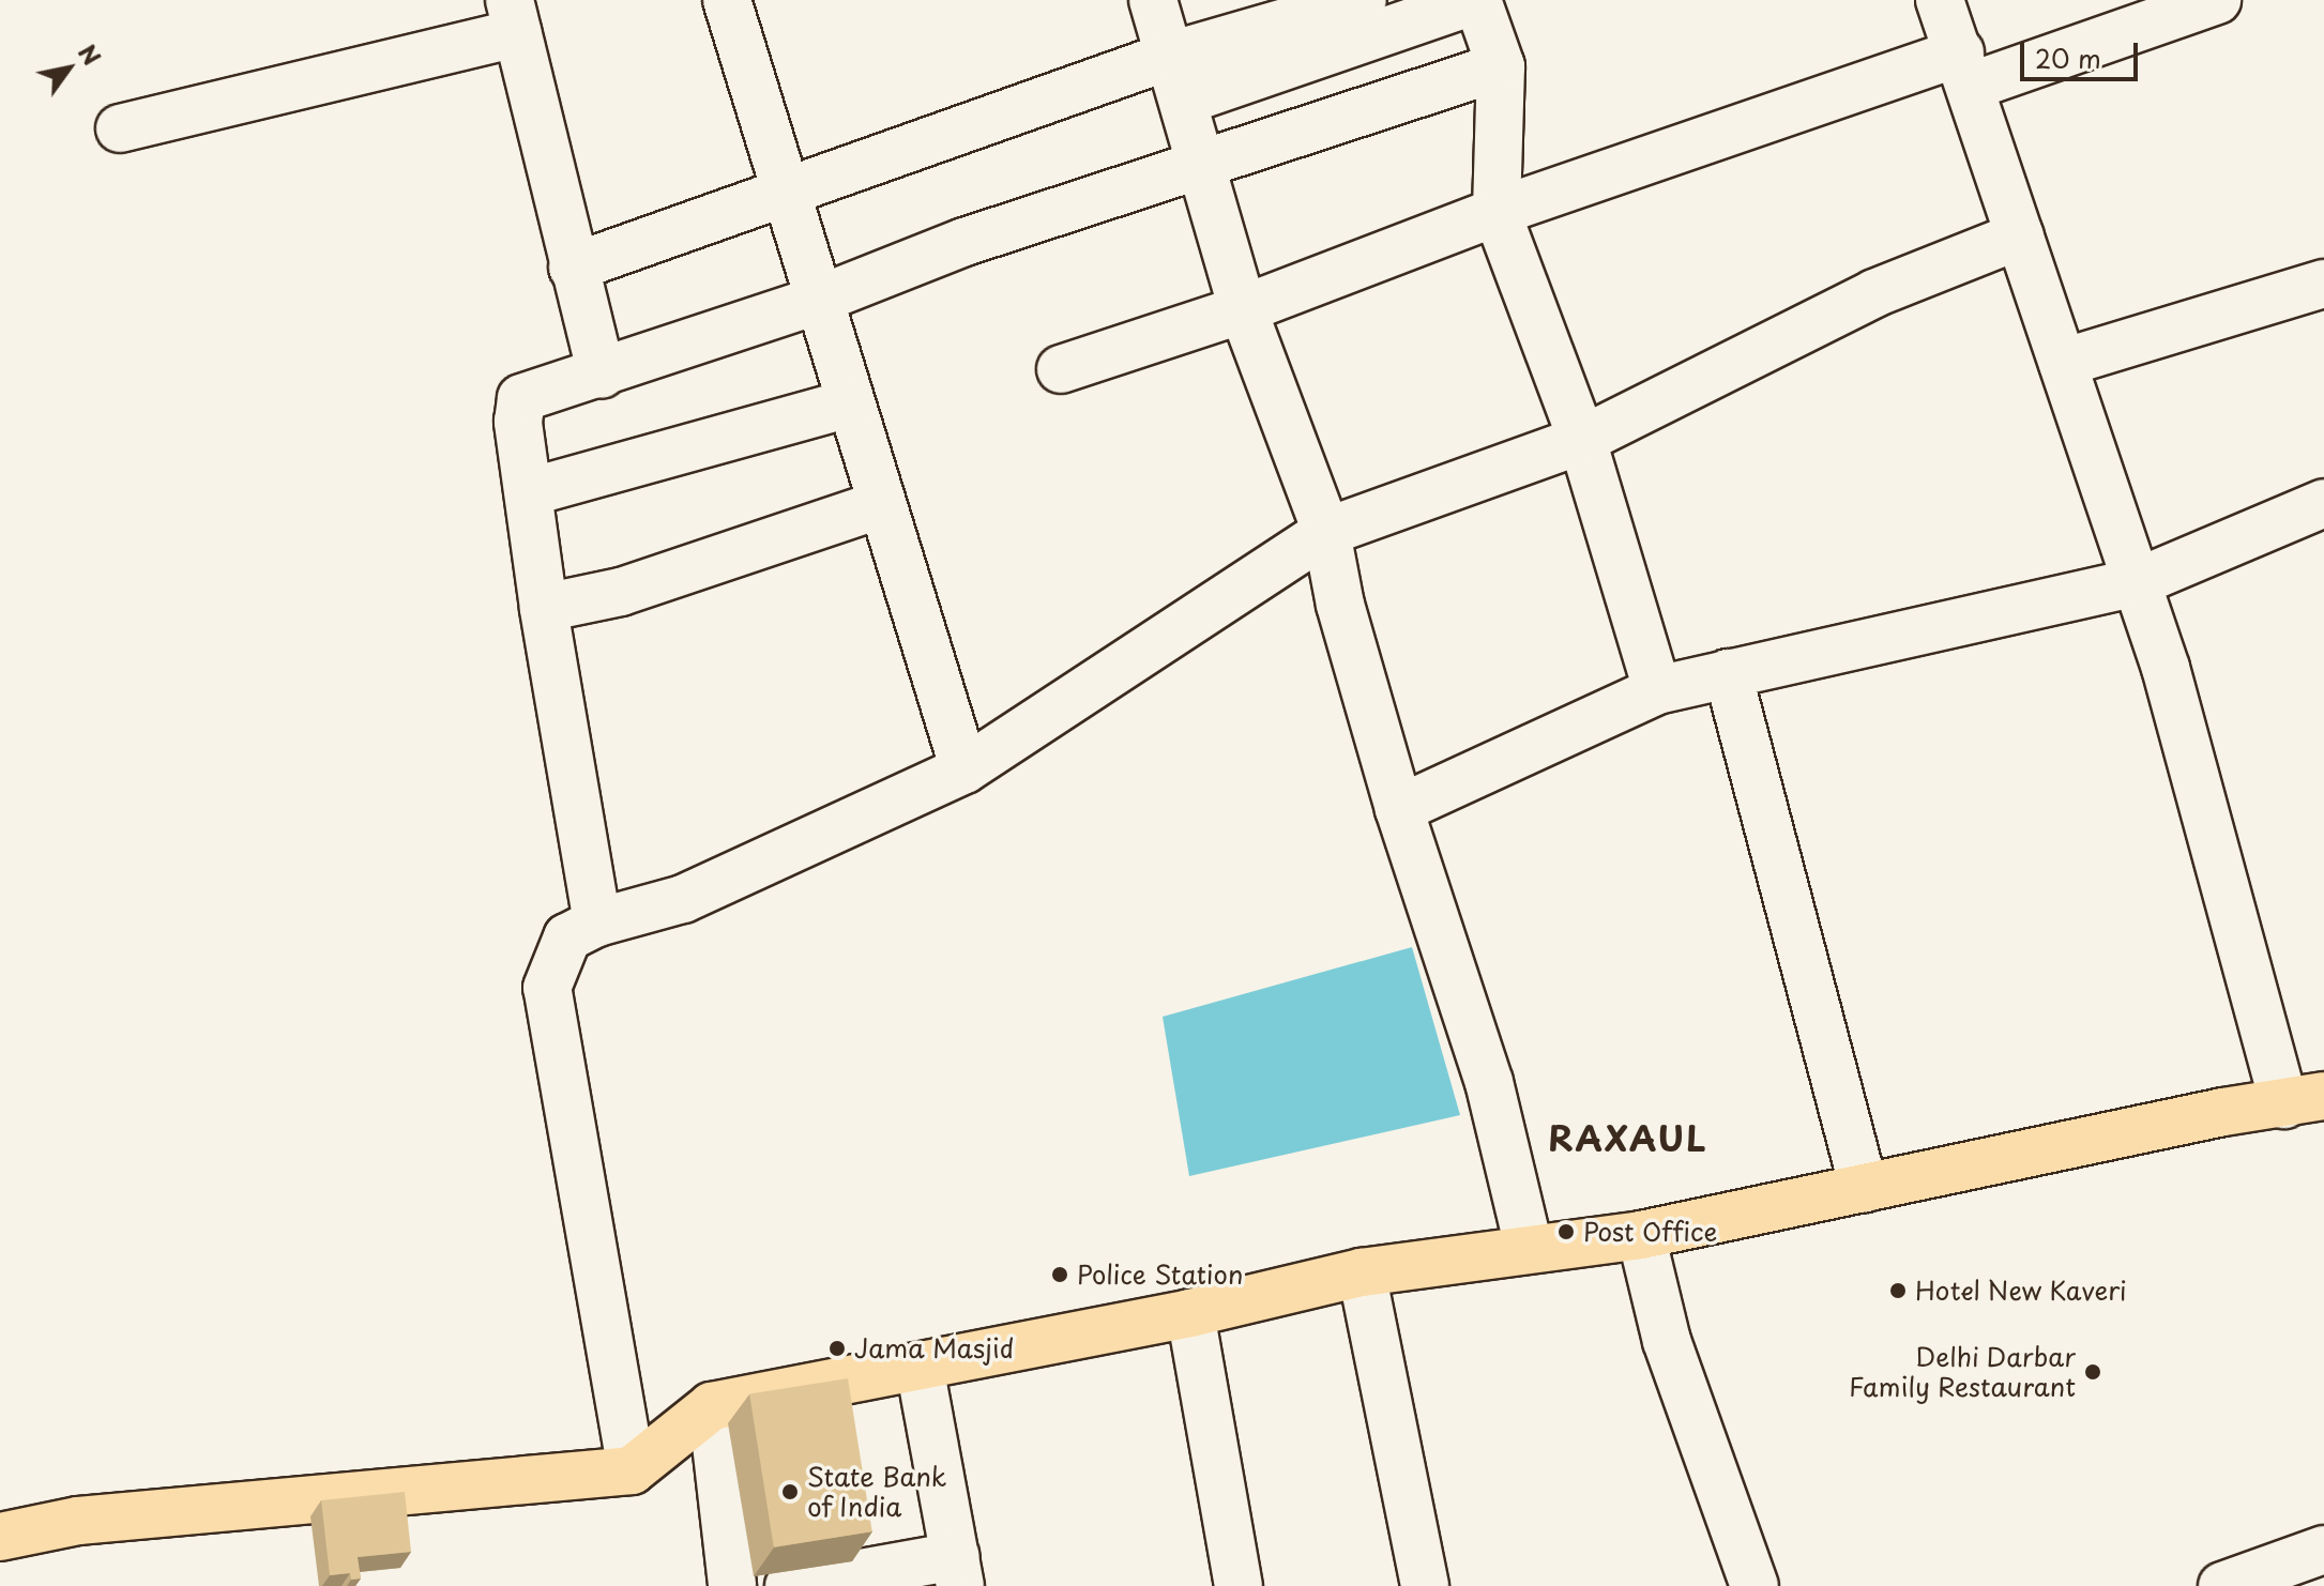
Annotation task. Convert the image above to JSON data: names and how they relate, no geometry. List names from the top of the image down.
{
  "districts": ["RAXAUL"],
  "places": [
    "Post Office",
    "Police Station",
    "Hotel New Kaveri",
    "Jama Masjid",
    "Delhi Darbar Family Restaurant",
    "State Bank of India"
  ],
  "scale_bar": "20 m",
  "north": "top right"
}
